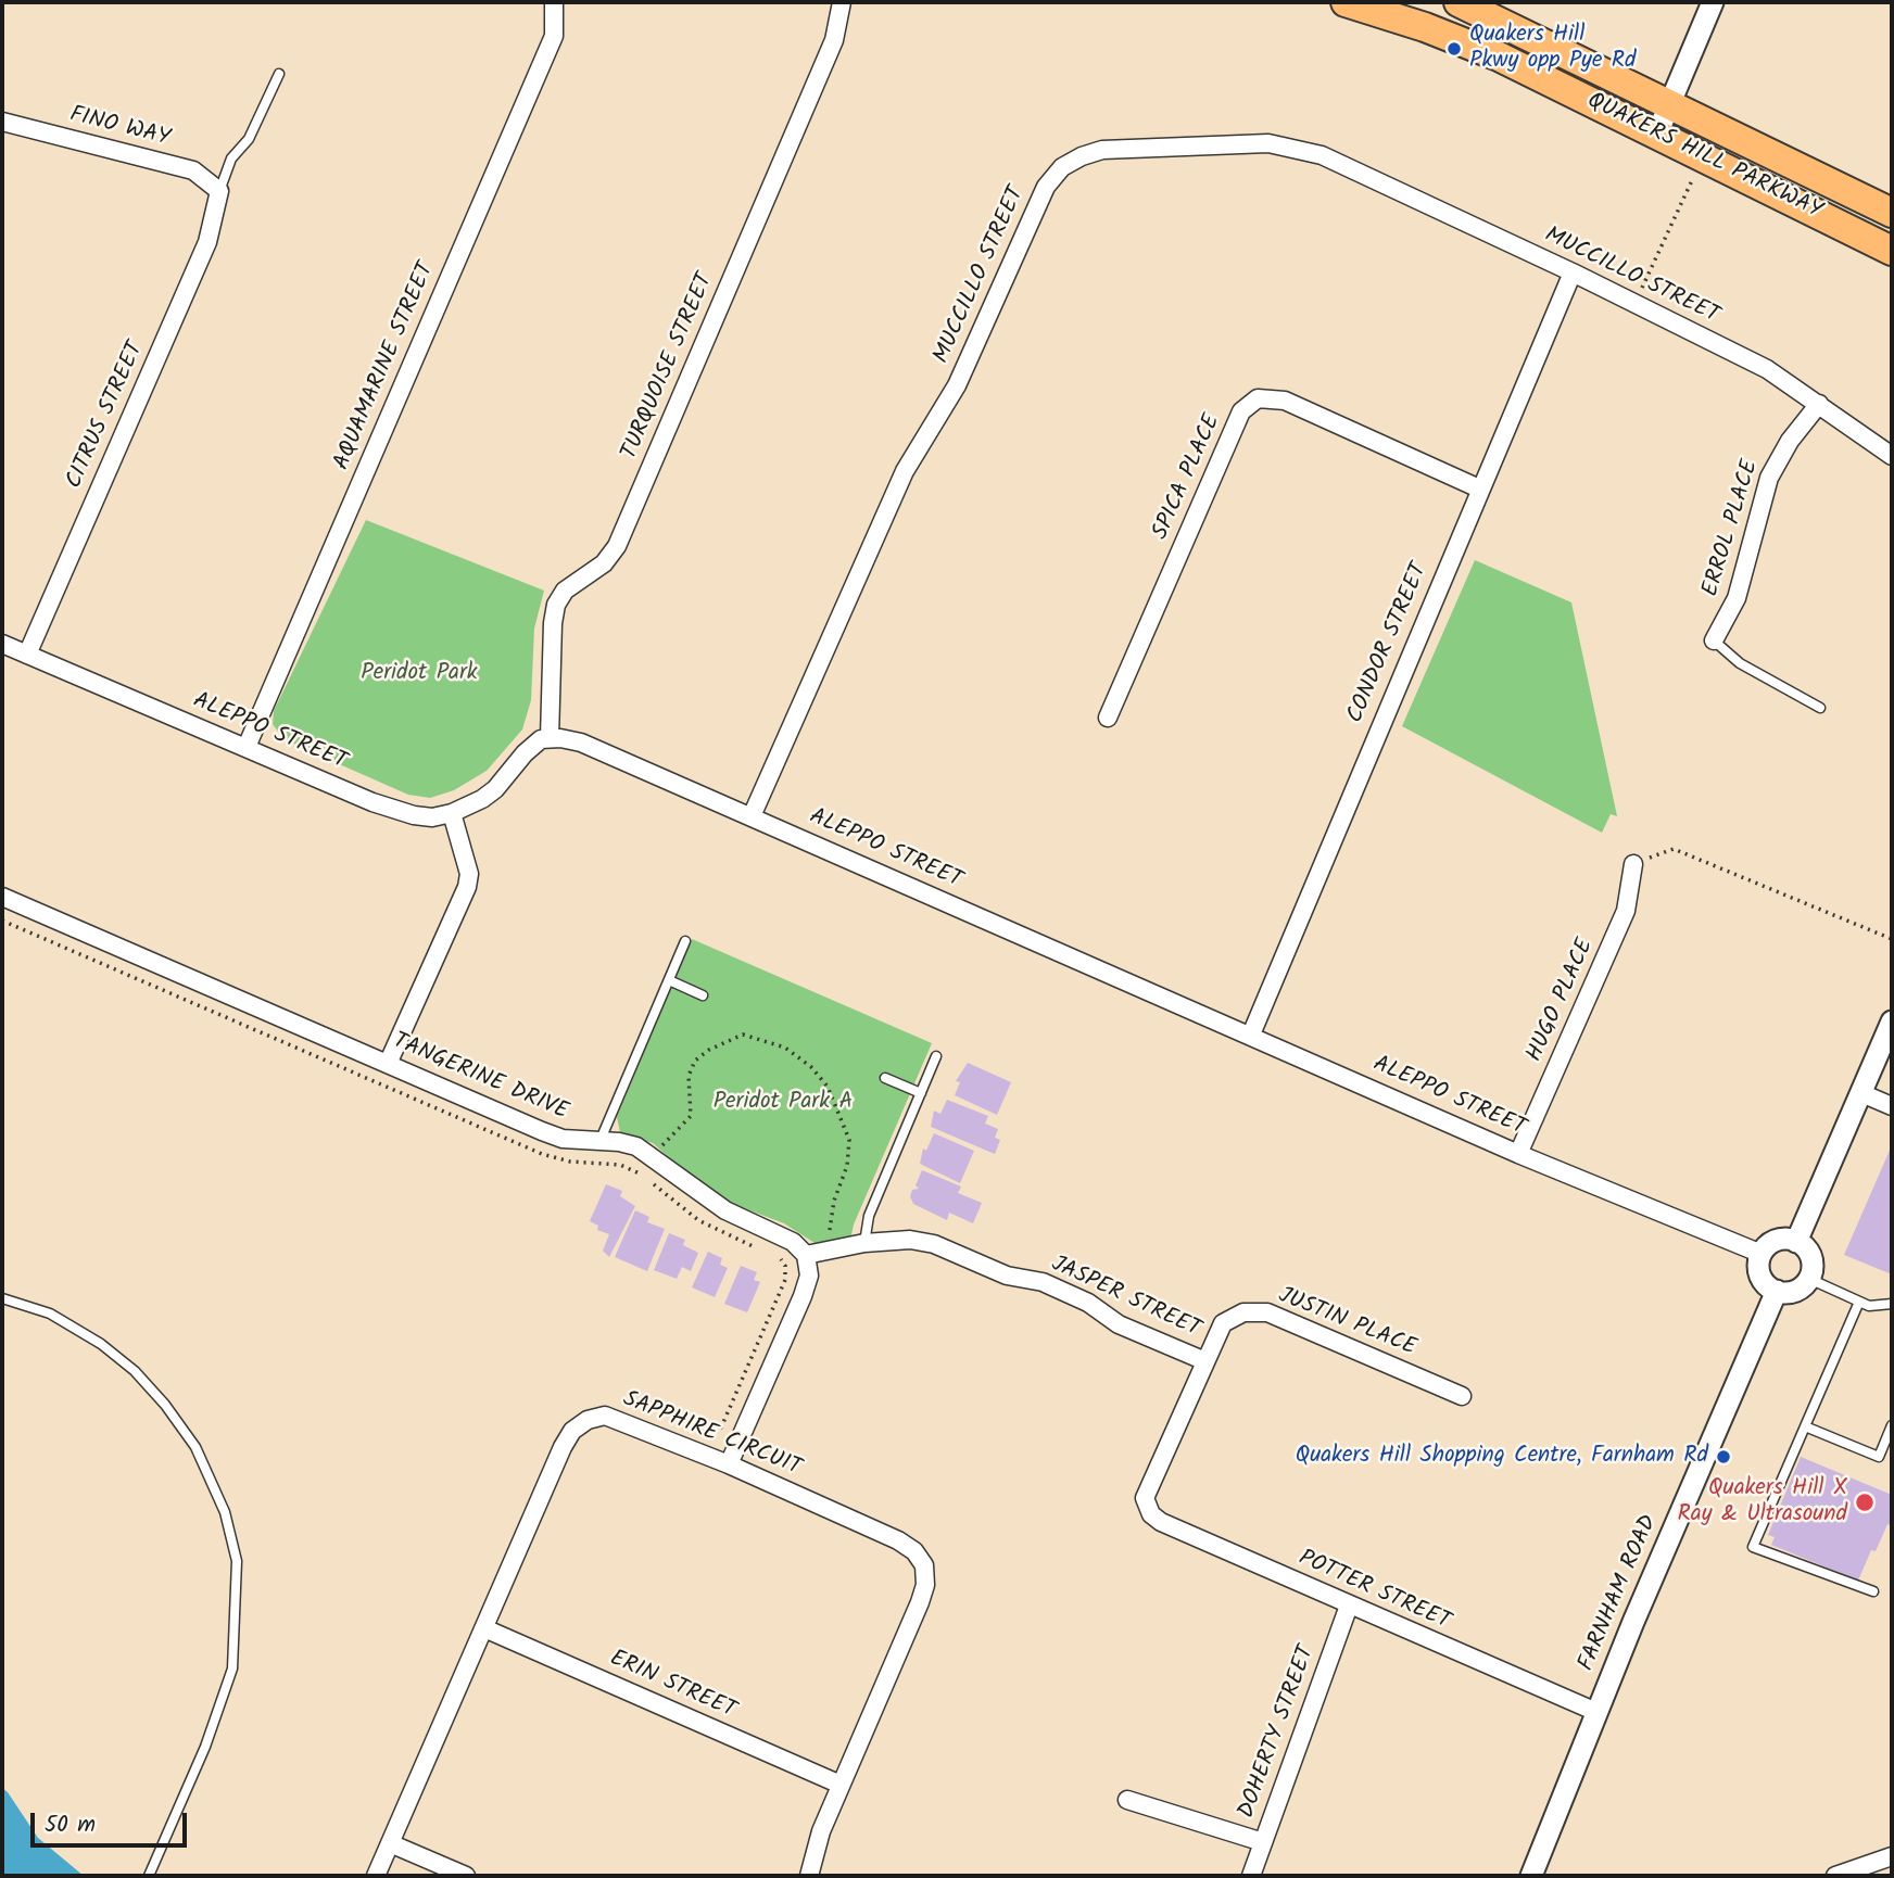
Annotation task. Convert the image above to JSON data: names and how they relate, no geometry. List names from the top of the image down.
{
  "streets": {
    "main road": ["QUAKERS HILL PARKWAY"],
    "street": [
      "FINO WAY",
      "MUCCILLO STREET",
      "AQUAMARINE STREET",
      "TURQUOISE STREET",
      "CITRUS STREET",
      "SPICA PLACE",
      "ERROL PLACE",
      "CONDOR STREET",
      "ALEPPO STREET",
      "HUGO PLACE",
      "TANGERINE DRIVE",
      "JASPER STREET",
      "JUSTIN PLACE",
      "SAPPHIRE CIRCUIT",
      "POTTER STREET",
      "FARNHAM ROAD",
      "ERIN STREET",
      "DOHERTY STREET"
    ]
  },
  "crossings": [
    ["FINO WAY", "CITRUS STREET"],
    ["MUCCILLO STREET", "ERROL PLACE"],
    ["MUCCILLO STREET", "CONDOR STREET"],
    ["MUCCILLO STREET", "ALEPPO STREET"],
    ["AQUAMARINE STREET", "ALEPPO STREET"],
    ["TURQUOISE STREET", "ALEPPO STREET"],
    ["CITRUS STREET", "ALEPPO STREET"],
    ["SPICA PLACE", "CONDOR STREET"],
    ["CONDOR STREET", "ALEPPO STREET"],
    ["ALEPPO STREET", "HUGO PLACE"],
    ["ALEPPO STREET", "FARNHAM ROAD"],
    ["TANGERINE DRIVE", "JASPER STREET"],
    ["JASPER STREET", "JUSTIN PLACE"],
    ["JUSTIN PLACE", "POTTER STREET"],
    ["SAPPHIRE CIRCUIT", "ERIN STREET"],
    ["POTTER STREET", "FARNHAM ROAD"],
    ["POTTER STREET", "DOHERTY STREET"]
  ],
  "parks": ["Peridot Park", "Peridot Park A"],
  "places": ["Quakers Hill Pkwy opp Pye Rd", "Quakers Hill Shopping Centre, Farnham Rd", "Quakers Hill X Ray & Ultrasound"],
  "scale_bar": "50 m"
}
